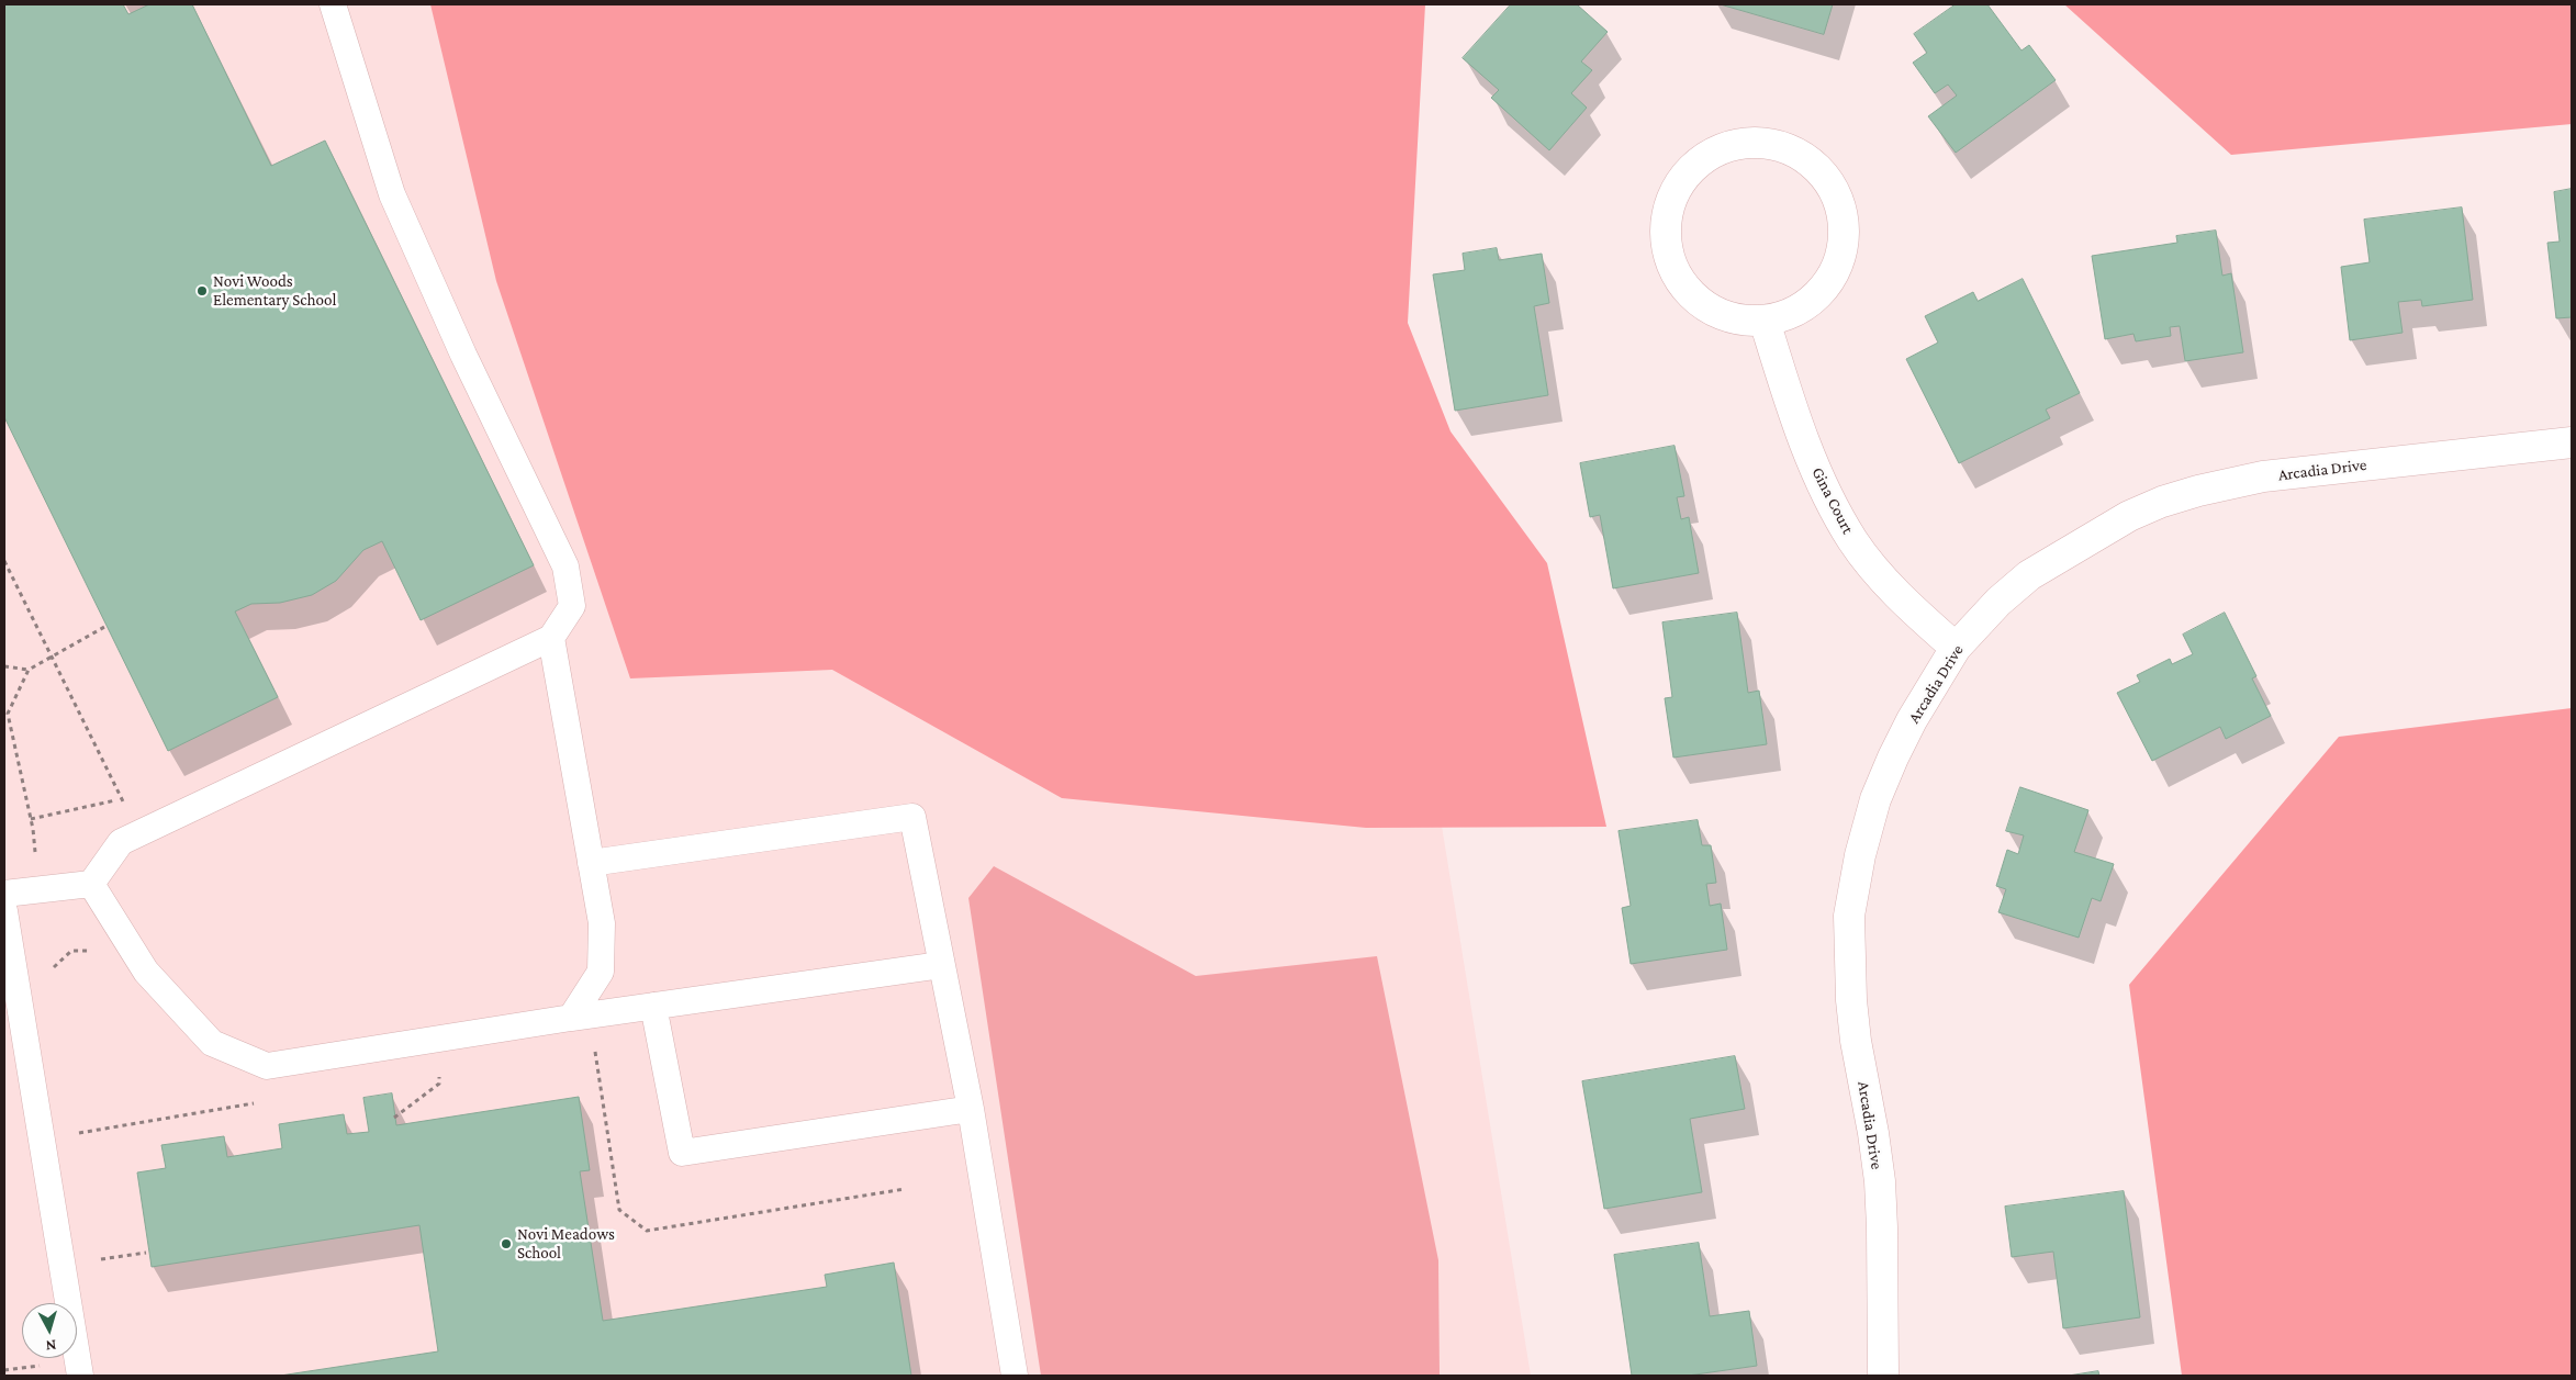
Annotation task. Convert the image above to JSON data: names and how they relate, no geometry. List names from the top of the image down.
{
  "streets": {
    "street": ["Arcadia Drive", "Gina Court"]
  },
  "crossings": [
    ["Arcadia Drive", "Gina Court"]
  ],
  "places": ["Novi Woods Elementary School", "Novi Meadows School"],
  "north": "bottom"
}
